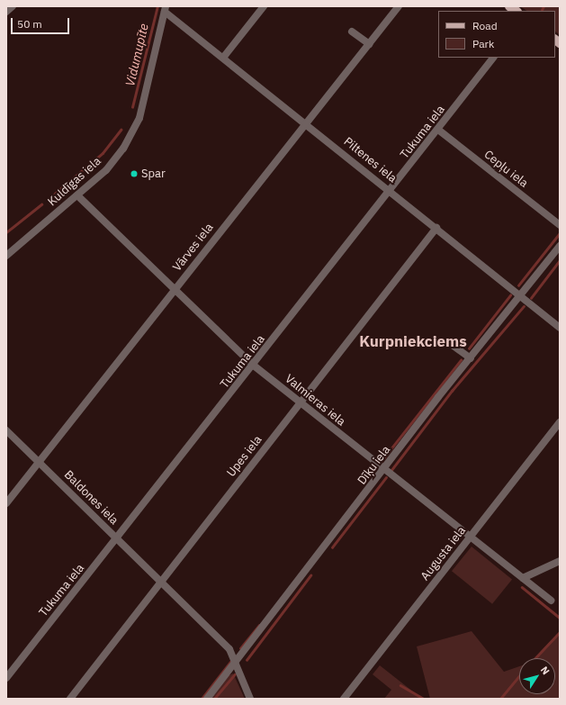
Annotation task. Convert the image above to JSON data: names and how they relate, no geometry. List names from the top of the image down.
{
  "streets": {
    "street": [
      "Tukuma iela",
      "Piltenes iela",
      "Cepļu iela",
      "Kuldīgas iela",
      "Vārves iela",
      "Valmieras iela",
      "Upes iela",
      "Dīķu iela",
      "Baldones iela",
      "Augusta iela"
    ]
  },
  "crossings": [
    ["Tukuma iela", "Piltenes iela"],
    ["Tukuma iela", "Cepļu iela"],
    ["Tukuma iela", "Valmieras iela"],
    ["Tukuma iela", "Baldones iela"],
    ["Piltenes iela", "Kuldīgas iela"],
    ["Piltenes iela", "Vārves iela"],
    ["Piltenes iela", "Upes iela"],
    ["Piltenes iela", "Dīķu iela"],
    ["Kuldīgas iela", "Valmieras iela"],
    ["Vārves iela", "Valmieras iela"],
    ["Vārves iela", "Baldones iela"],
    ["Valmieras iela", "Upes iela"],
    ["Valmieras iela", "Dīķu iela"],
    ["Valmieras iela", "Augusta iela"],
    ["Upes iela", "Baldones iela"],
    ["Dīķu iela", "Baldones iela"]
  ],
  "districts": ["Kurpniekciems"],
  "water": ["Vidumupīte"],
  "places": ["Spar"],
  "legend": ["Road", "Park"],
  "scale_bar": "50 m",
  "north": "top right"
}
